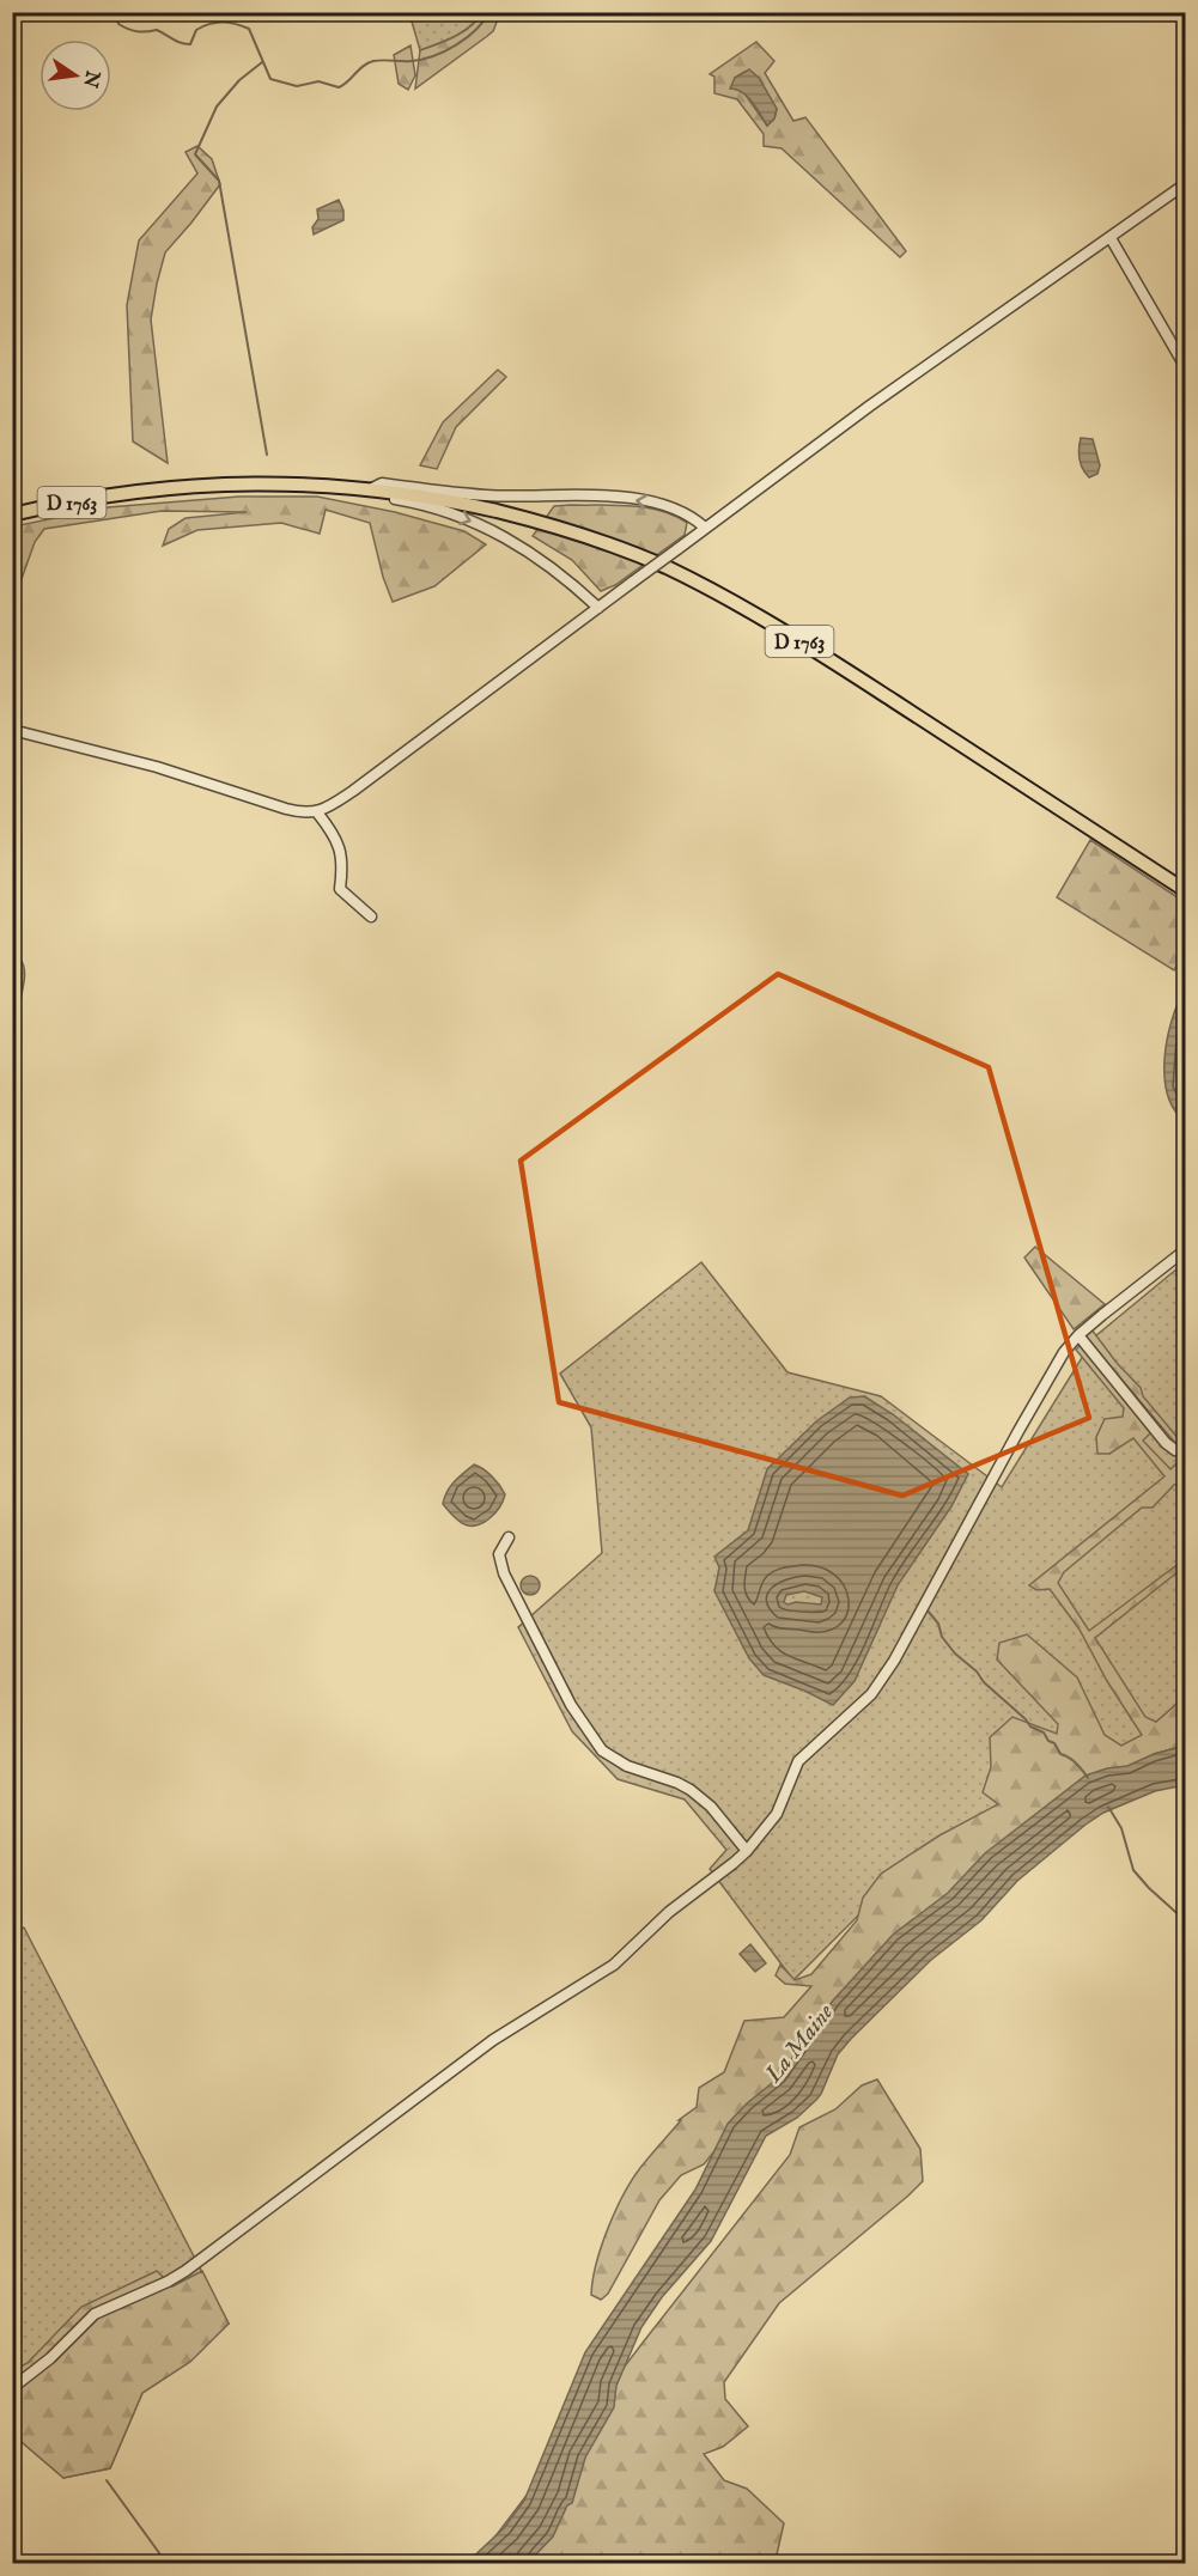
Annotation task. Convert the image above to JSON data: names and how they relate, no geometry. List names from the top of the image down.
{
  "streets": {
    "main road": ["D 1763"]
  },
  "water": ["La Maine"],
  "north": "right"
}
